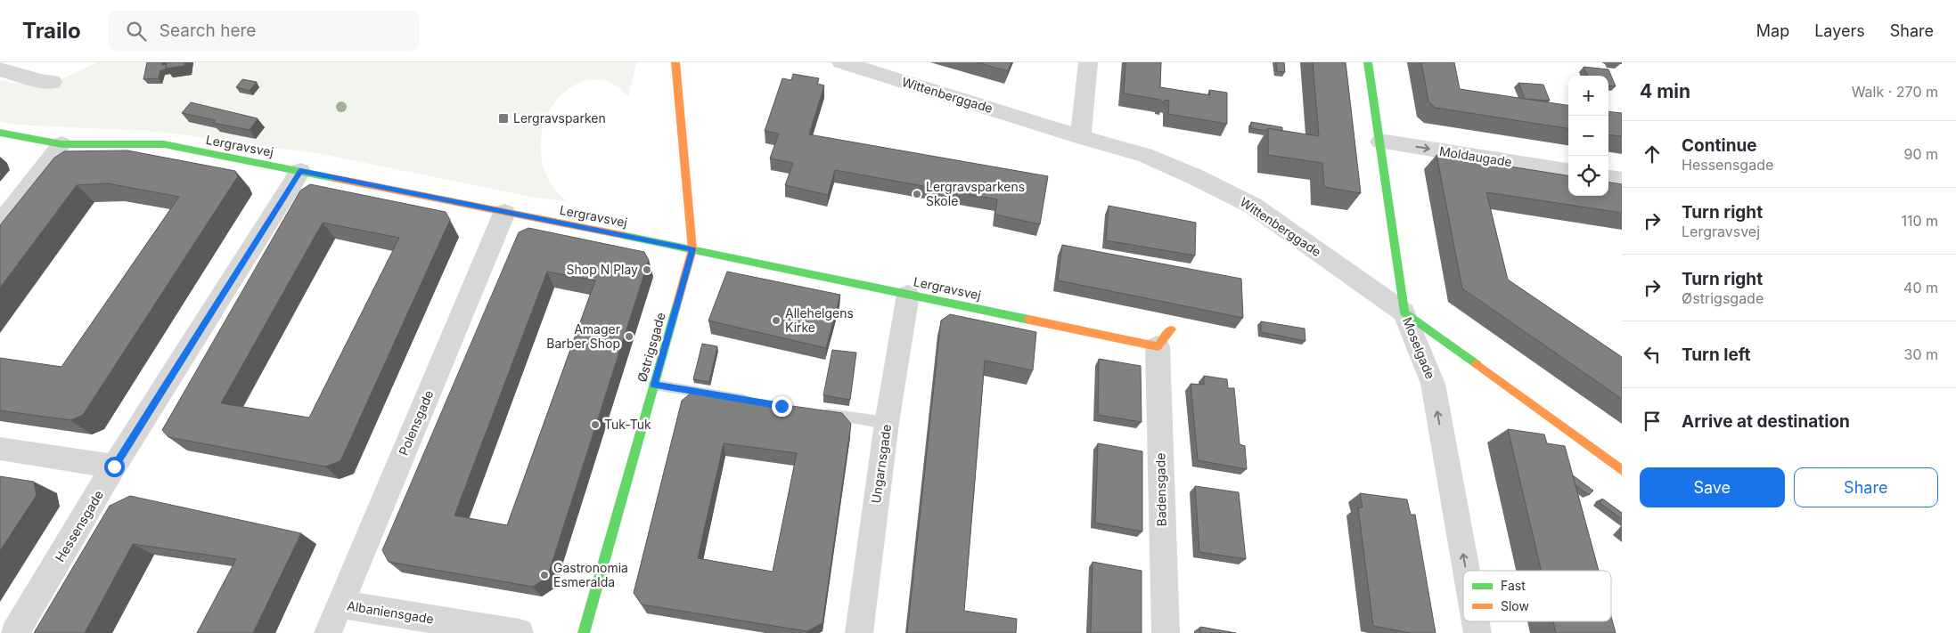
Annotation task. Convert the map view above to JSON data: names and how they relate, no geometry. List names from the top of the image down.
{
  "streets": {
    "street": [
      "Wittenberggade",
      "Lergravsvej",
      "Moldaugade",
      "Østrigsgade",
      "Moselgade",
      "Polensgade",
      "Ungarnsgade",
      "Badensgade",
      "Hessensgade",
      "Albaniensgade"
    ]
  },
  "crossings": [
    ["Wittenberggade", "Moselgade"],
    ["Lergravsvej", "Østrigsgade"],
    ["Lergravsvej", "Polensgade"],
    ["Lergravsvej", "Ungarnsgade"],
    ["Lergravsvej", "Badensgade"],
    ["Lergravsvej", "Hessensgade"],
    ["Moldaugade", "Moselgade"],
    ["Polensgade", "Albaniensgade"]
  ],
  "one_way": ["Moldaugade", "Moselgade"],
  "places": {
    "transit": ["Lergravsparken"],
    "other": [
      "Lergravsparkens Skole",
      "Shop N Play",
      "Allehelgens Kirke",
      "Amager Barber Shop",
      "Tuk-Tuk",
      "Gastronomia Esmeralda"
    ]
  },
  "legend": ["Fast", "Slow"],
  "page": {
    "header": "Trailo",
    "search": "Search here",
    "nav": ["Map", "Layers", "Share"],
    "heading": ["4 min", "Walk · 270 m"],
    "map_buttons": ["+", "−"],
    "list": [
      ["Continue", "Hessensgade", "90 m"],
      ["Turn right", "Lergravsvej", "110 m"],
      ["Turn right", "Østrigsgade", "40 m"],
      ["Turn left", "30 m"],
      "Arrive at destination"
    ],
    "buttons": ["Save", "Share"]
  }
}
